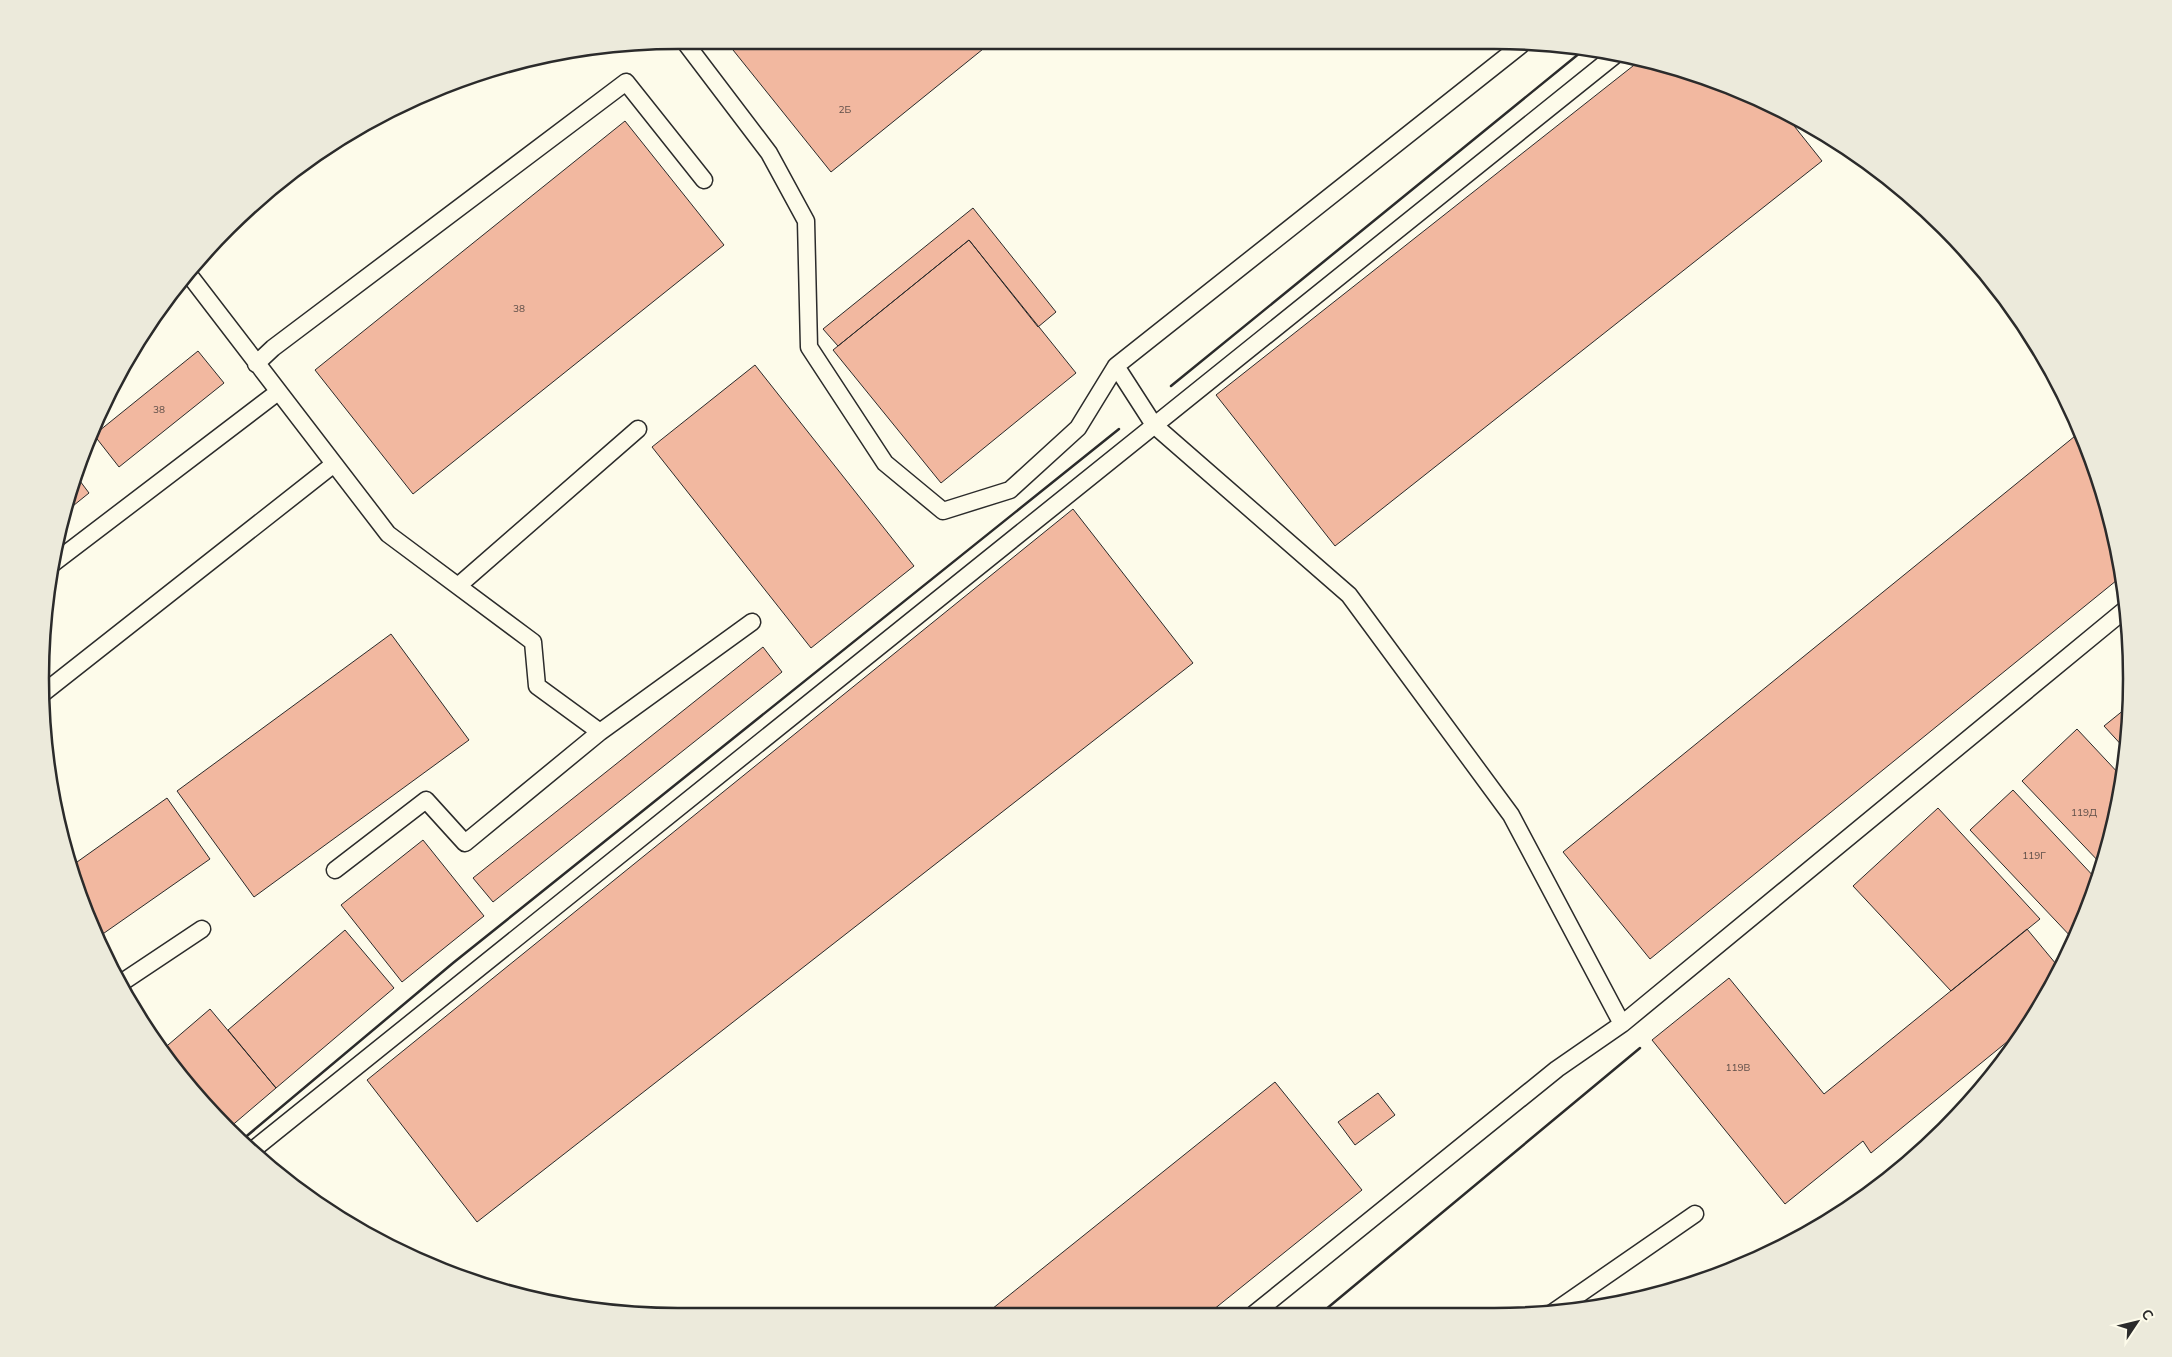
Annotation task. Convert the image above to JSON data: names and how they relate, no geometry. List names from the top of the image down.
{
  "house_numbers": [
    "2Б",
    "38",
    "38",
    "119Д",
    "119Г",
    "119В"
  ],
  "north": "top right"
}
